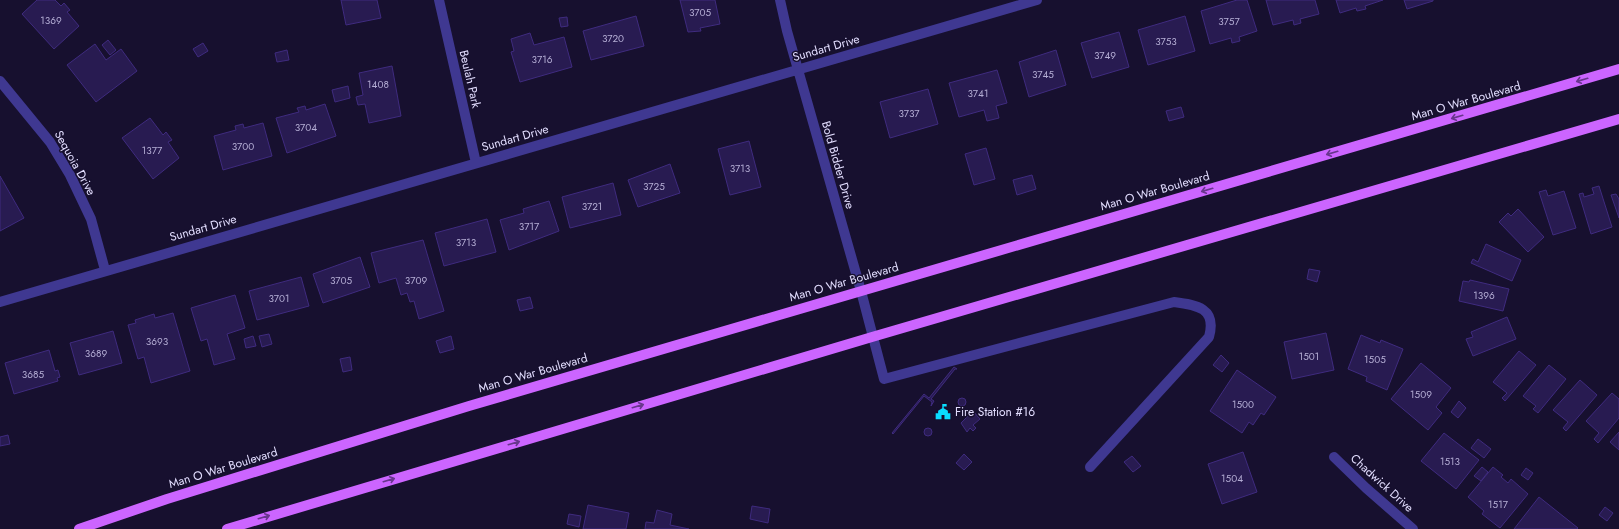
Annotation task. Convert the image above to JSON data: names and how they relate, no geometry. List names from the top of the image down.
{
  "streets": {
    "main road": ["Man O War Boulevard"],
    "street": [
      "Sundart Drive",
      "Beulah Park",
      "Sequoia Drive",
      "Bold Bidder Drive",
      "Chadwick Drive"
    ]
  },
  "crossings": [
    ["Sundart Drive", "Beulah Park"],
    ["Sundart Drive", "Sequoia Drive"],
    ["Sundart Drive", "Bold Bidder Drive"],
    ["Man O War Boulevard", "Bold Bidder Drive"]
  ],
  "places": {
    "public building": ["Fire Station #16"]
  },
  "house_numbers": [
    "3705",
    "1369",
    "3757",
    "3720",
    "3753",
    "3749",
    "3716",
    "3745",
    "1408",
    "3741",
    "3737",
    "3704",
    "3700",
    "1377",
    "3713",
    "3725",
    "3721",
    "3717",
    "3713",
    "3705",
    "3709",
    "1396",
    "3701",
    "3693",
    "3689",
    "1501",
    "1505",
    "3685",
    "1509",
    "1500",
    "1513",
    "1504",
    "1517"
  ]
}
